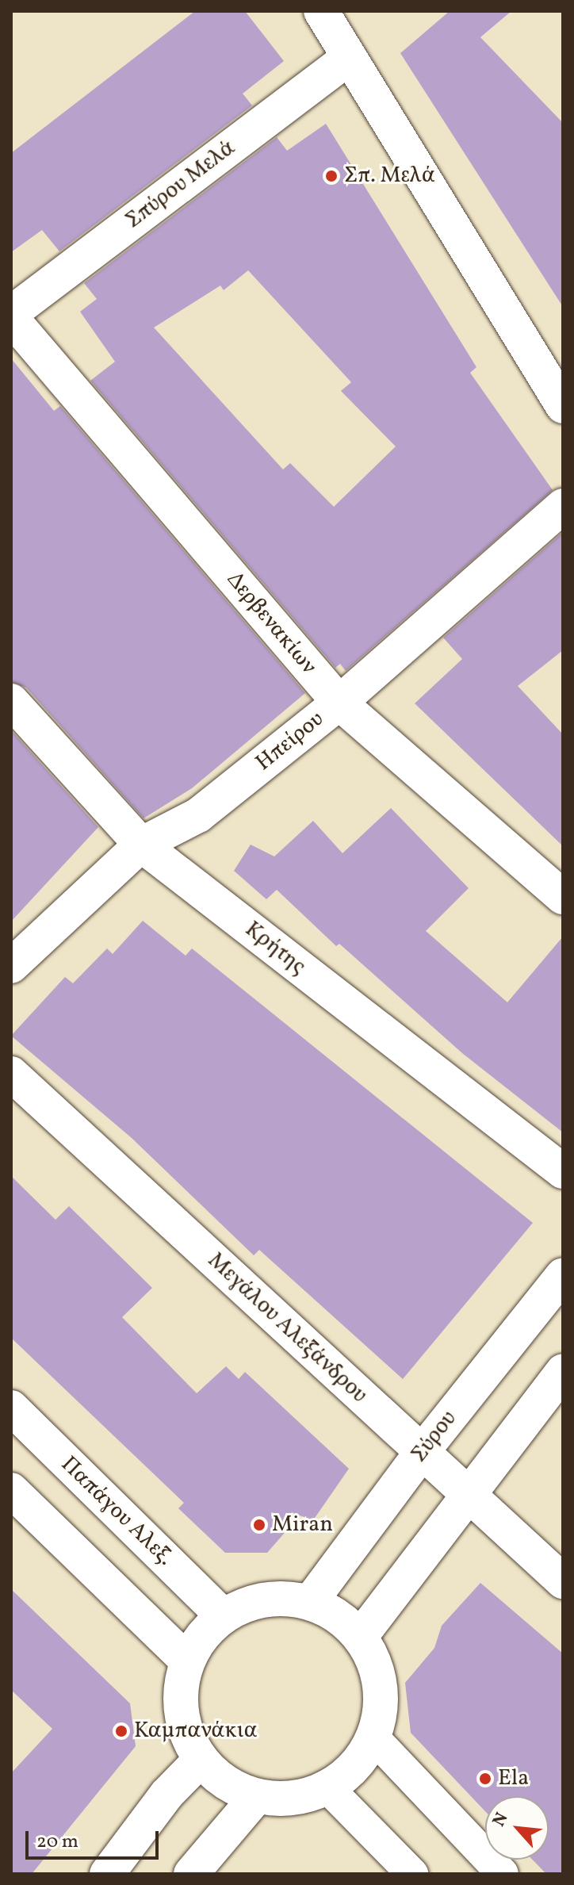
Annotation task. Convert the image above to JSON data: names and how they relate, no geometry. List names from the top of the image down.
{
  "streets": {
    "street": [
      "Σπύρου Μελά",
      "Δερβενακίων",
      "Ηπείρου",
      "Κρήτης",
      "Μεγάλου Αλεξάνδρου",
      "Σύρου",
      "Παπάγου Αλεξ."
    ]
  },
  "crossings": [
    ["Δερβενακίων", "Ηπείρου"],
    ["Ηπείρου", "Κρήτης"],
    ["Μεγάλου Αλεξάνδρου", "Σύρου"],
    ["Σύρου", "Παπάγου Αλεξ."]
  ],
  "places": [
    "Σπ. Μελά",
    "Miran",
    "Καμπανάκια",
    "Ela"
  ],
  "scale_bar": "20 m",
  "north": "top left"
}
